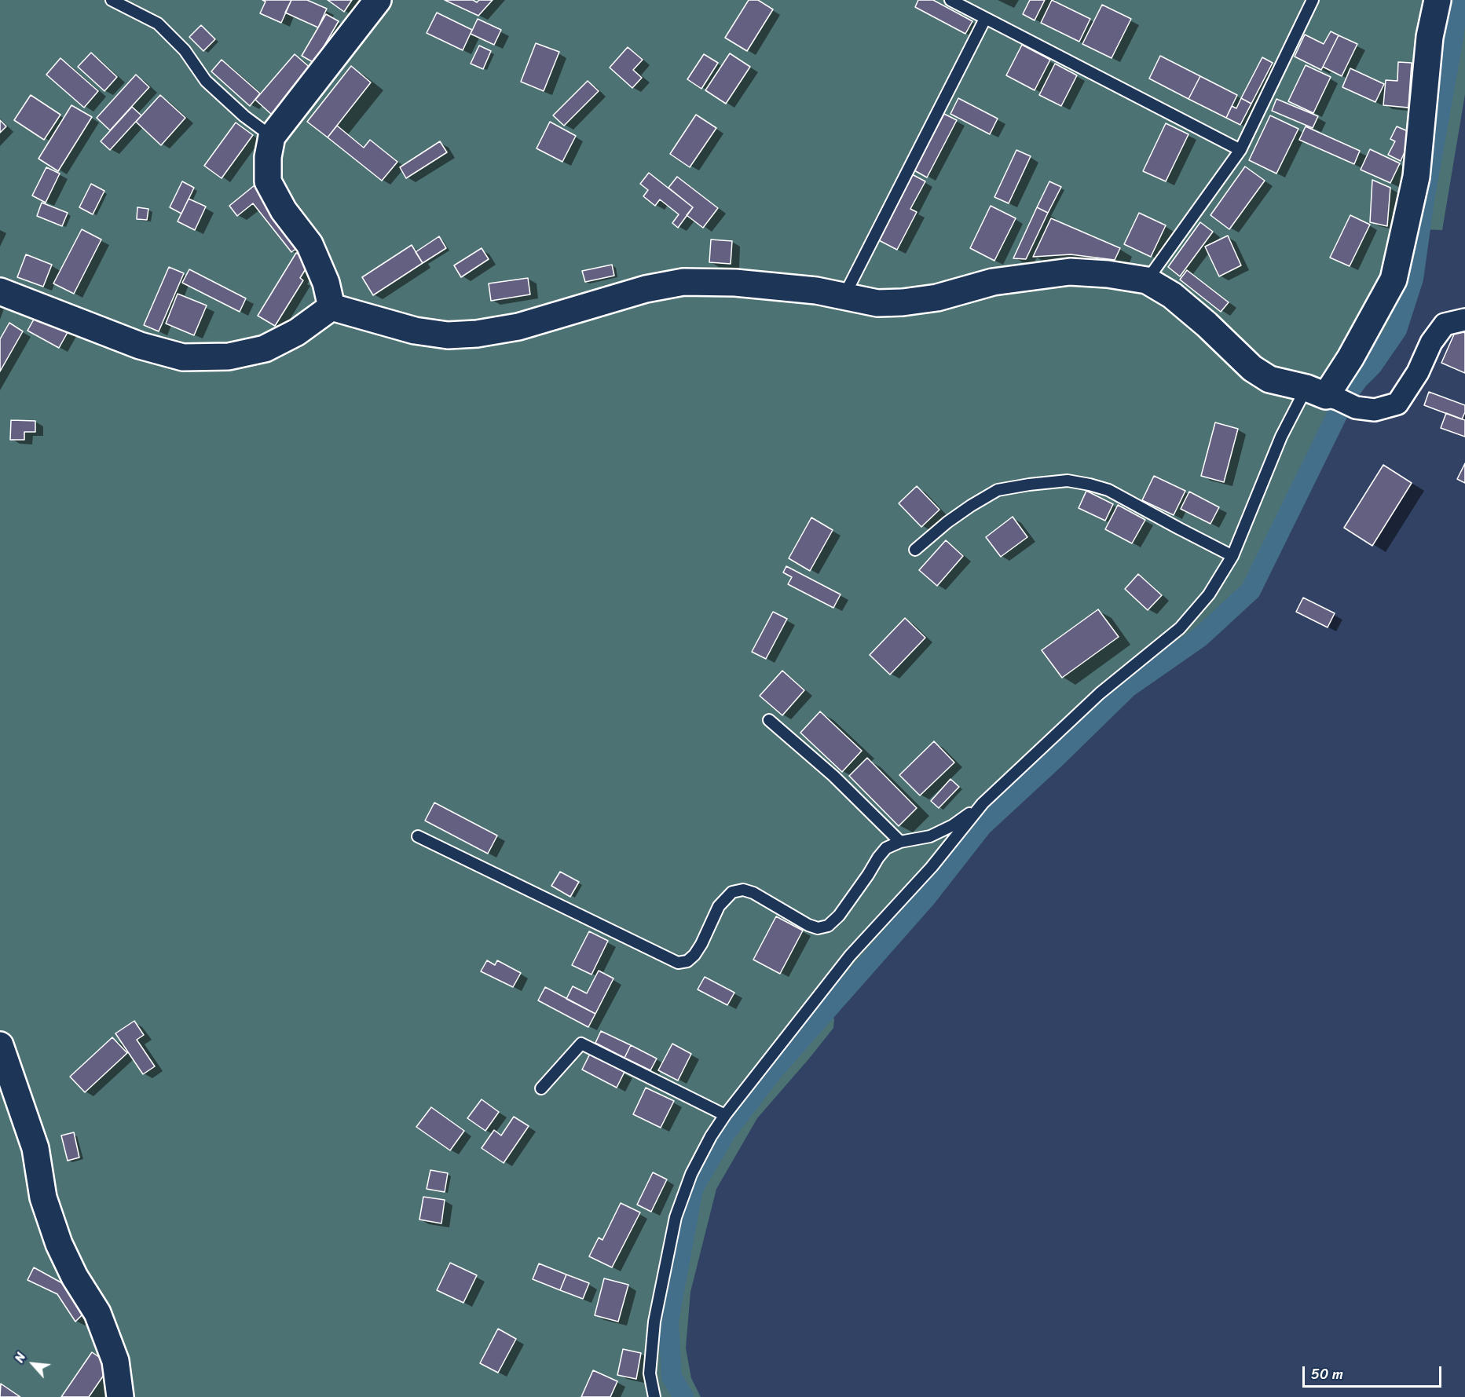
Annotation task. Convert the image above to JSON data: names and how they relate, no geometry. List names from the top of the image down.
{
  "scale_bar": "50 m",
  "north": "top left"
}
